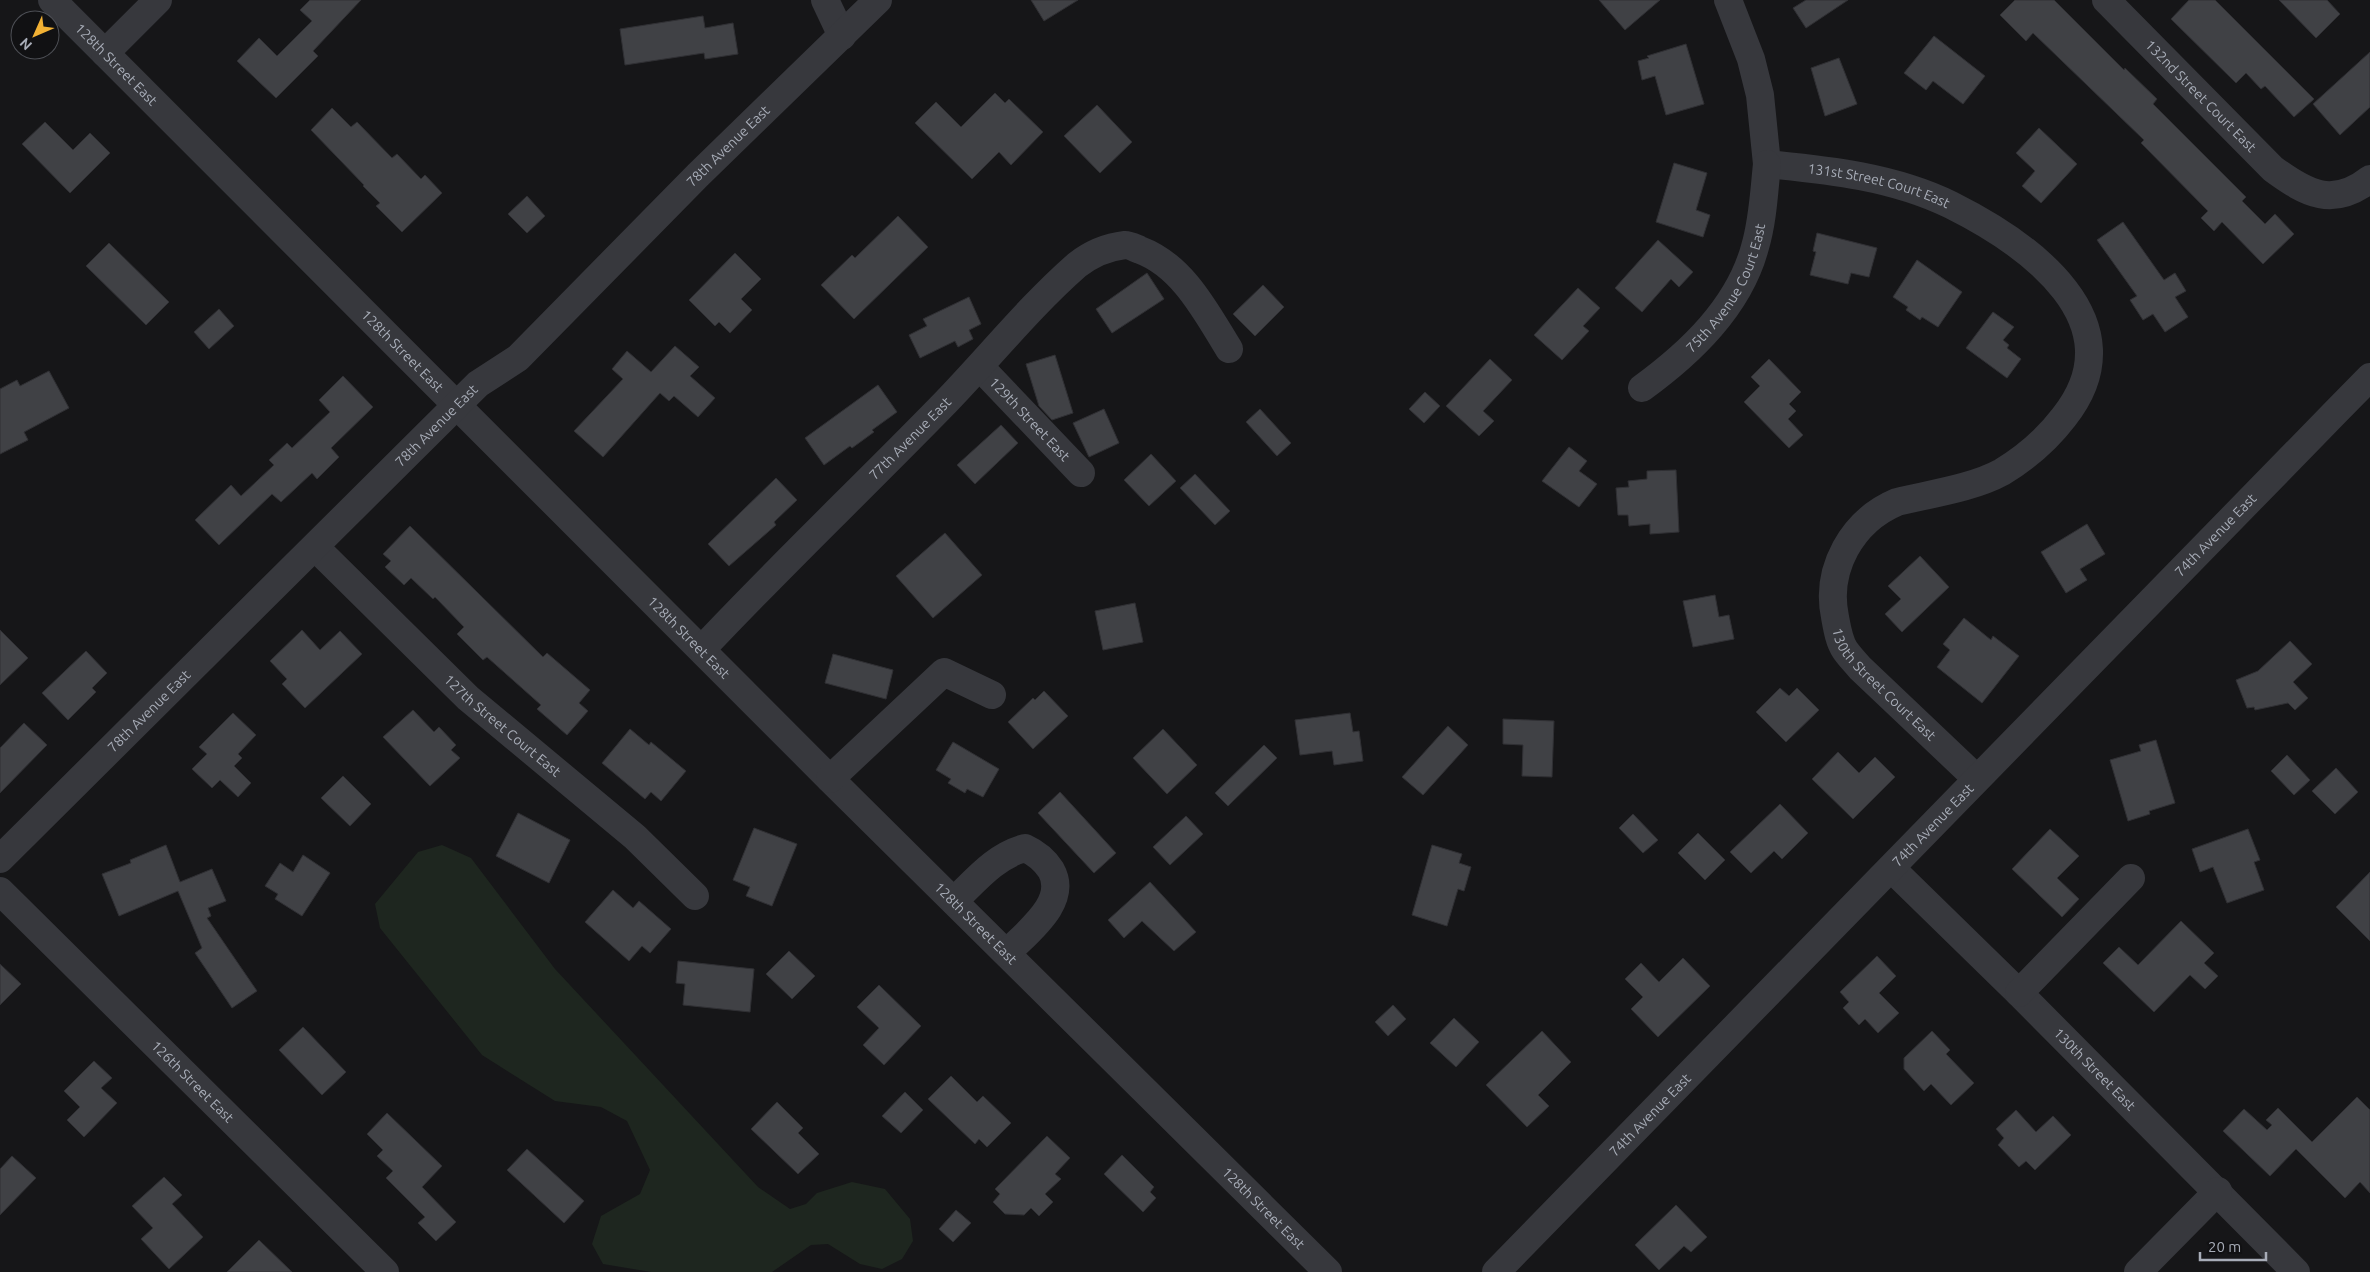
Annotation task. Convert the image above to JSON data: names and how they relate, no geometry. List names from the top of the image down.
{
  "streets": {
    "street": [
      "128th Street East",
      "132nd Street Court East",
      "78th Avenue East",
      "131st Street Court East",
      "75th Avenue Court East",
      "129th Street East",
      "77th Avenue East",
      "74th Avenue East",
      "130th Street Court East",
      "127th Street Court East",
      "130th Street East",
      "126th Street East"
    ]
  },
  "crossings": [
    ["128th Street East", "78th Avenue East"],
    ["128th Street East", "77th Avenue East"],
    ["78th Avenue East", "127th Street Court East"],
    ["131st Street Court East", "75th Avenue Court East"],
    ["131st Street Court East", "130th Street Court East"],
    ["129th Street East", "77th Avenue East"],
    ["74th Avenue East", "130th Street Court East"],
    ["74th Avenue East", "130th Street East"]
  ],
  "scale_bar": "20 m",
  "north": "bottom left"
}
